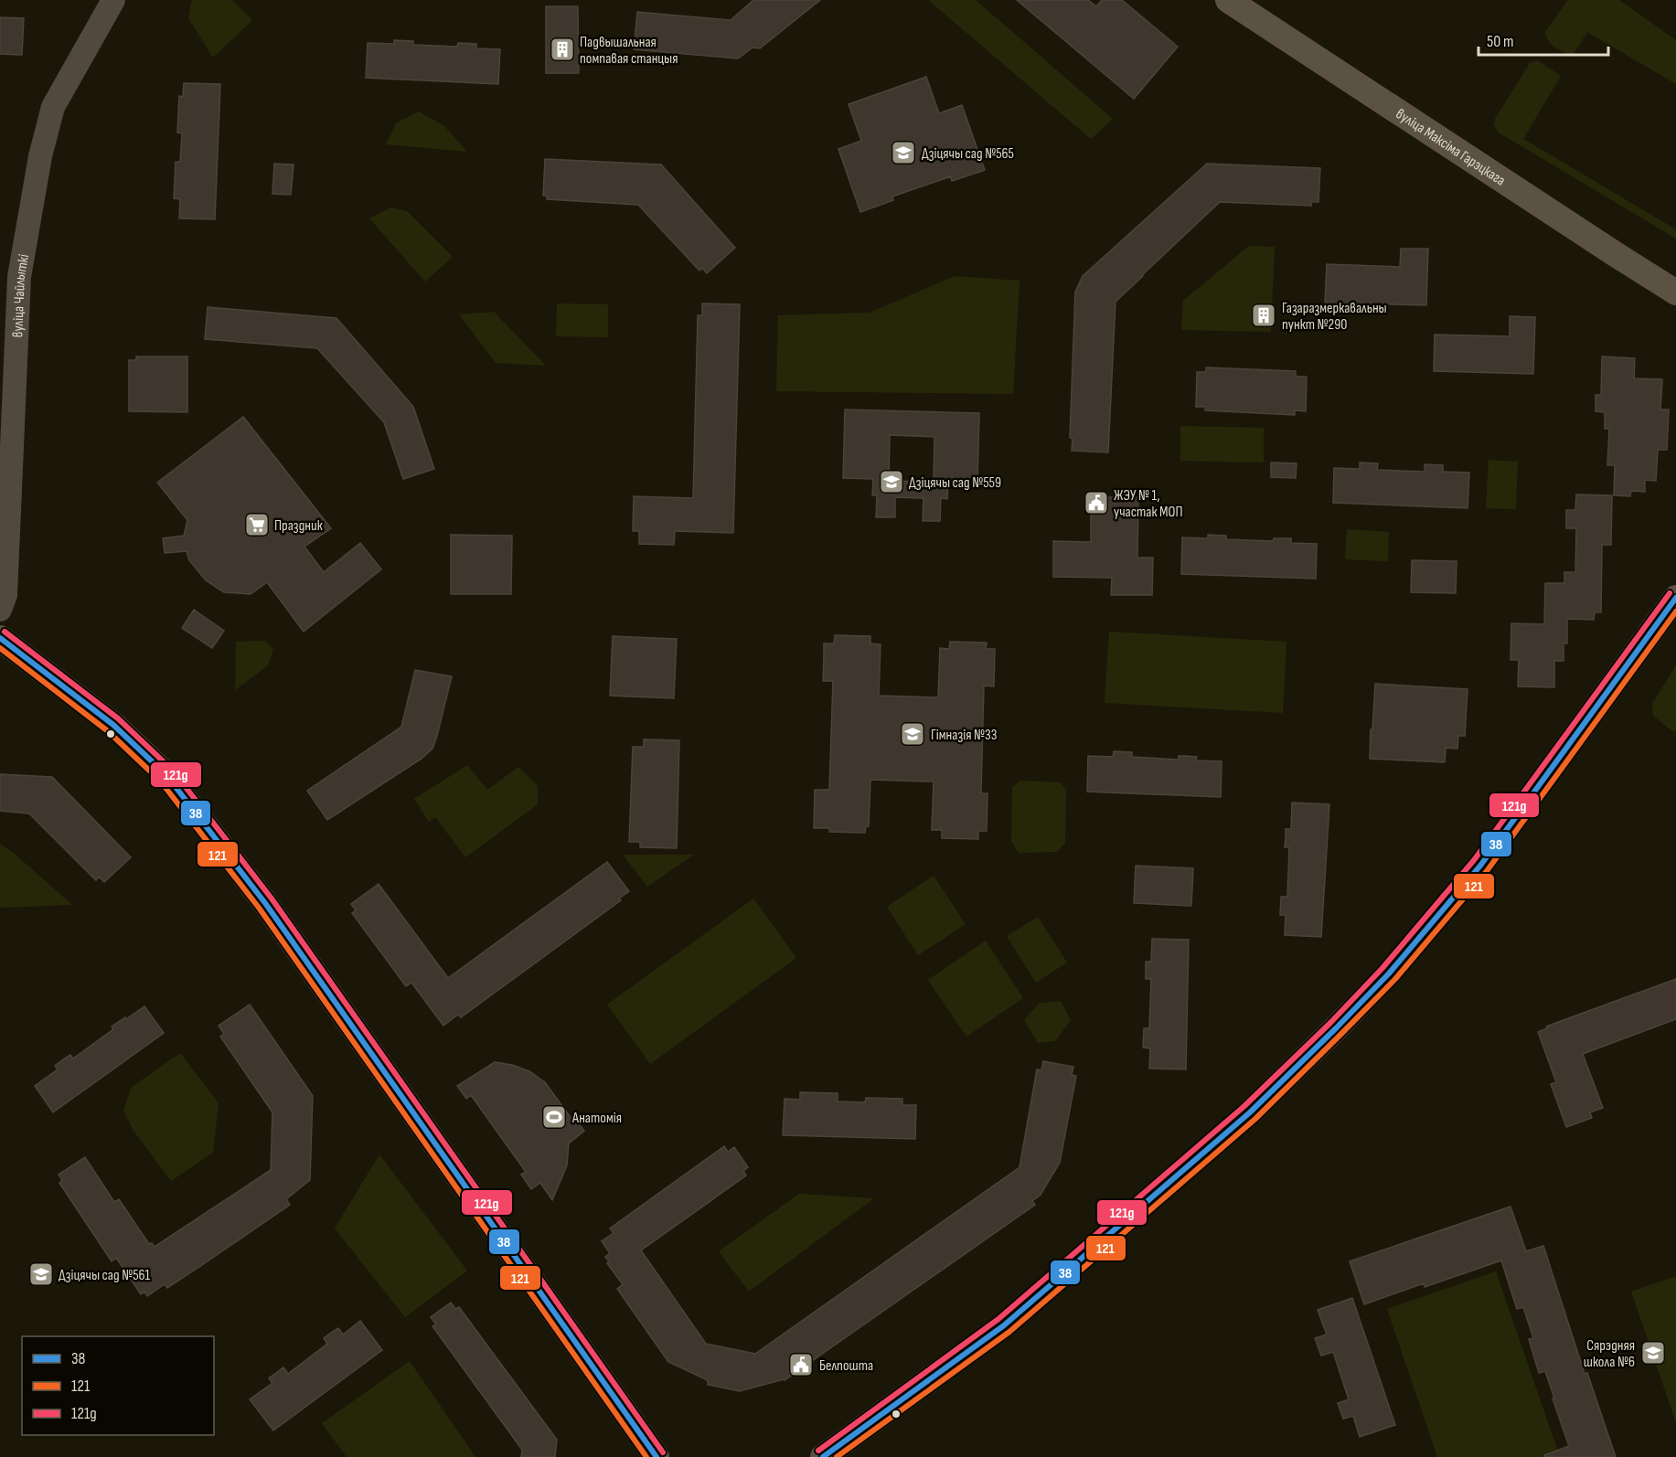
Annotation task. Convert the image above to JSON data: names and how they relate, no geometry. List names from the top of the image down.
{
  "streets": {
    "main road": ["вуліца Максіма Гарэцкага"],
    "street": ["вуліца Чайлыткі"]
  },
  "places": {
    "building": ["Падвышальная помпавая станцыя", "Газаразмеркавальны пункт №290"],
    "school or university": [
      "Дзіцячы сад №565",
      "Дзіцячы сад №559",
      "Гімназія №33",
      "Дзіцячы сад №561",
      "Сярэдняя школа №6"
    ],
    "public building": ["ЖЭУ № 1, участак МОП", "Белпошта"],
    "supermarket": ["Праздник"],
    "sports": ["Анатомія"]
  },
  "lines": ["transit line 121д", "transit line 38", "transit line 121"],
  "legend": ["38", "121", "121д"],
  "scale_bar": "50 m"
}
